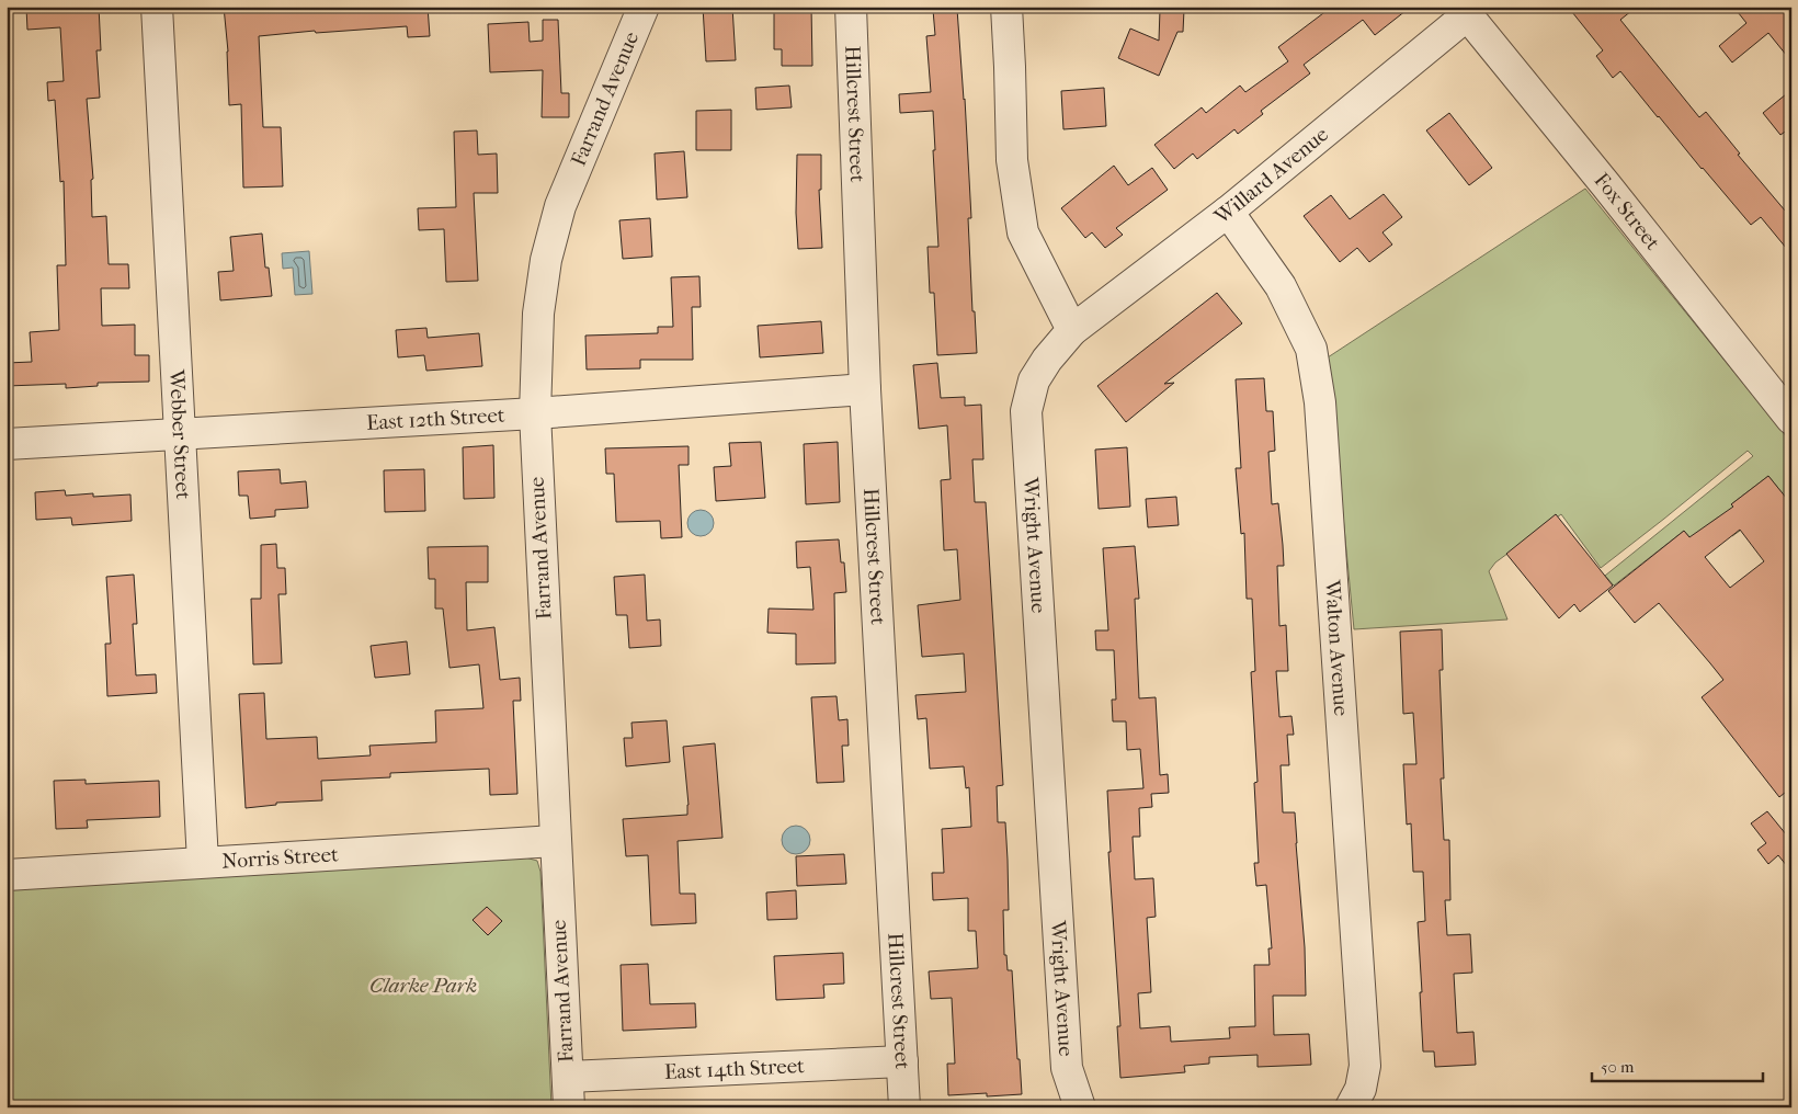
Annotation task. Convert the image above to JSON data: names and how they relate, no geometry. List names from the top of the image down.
{
  "streets": {
    "street": [
      "Farrand Avenue",
      "Hillcrest Street",
      "Willard Avenue",
      "Fox Street",
      "East 12th Street",
      "Webber Street",
      "Wright Avenue",
      "Walton Avenue",
      "Norris Street",
      "East 14th Street"
    ]
  },
  "crossings": [
    ["Farrand Avenue", "East 12th Street"],
    ["Farrand Avenue", "Norris Street"],
    ["Farrand Avenue", "East 14th Street"],
    ["Hillcrest Street", "East 12th Street"],
    ["Hillcrest Street", "East 14th Street"],
    ["Willard Avenue", "Fox Street"],
    ["Willard Avenue", "Wright Avenue"],
    ["Willard Avenue", "Walton Avenue"],
    ["East 12th Street", "Webber Street"],
    ["Webber Street", "Norris Street"]
  ],
  "parks": ["Clarke Park"],
  "scale_bar": "50 m"
}
